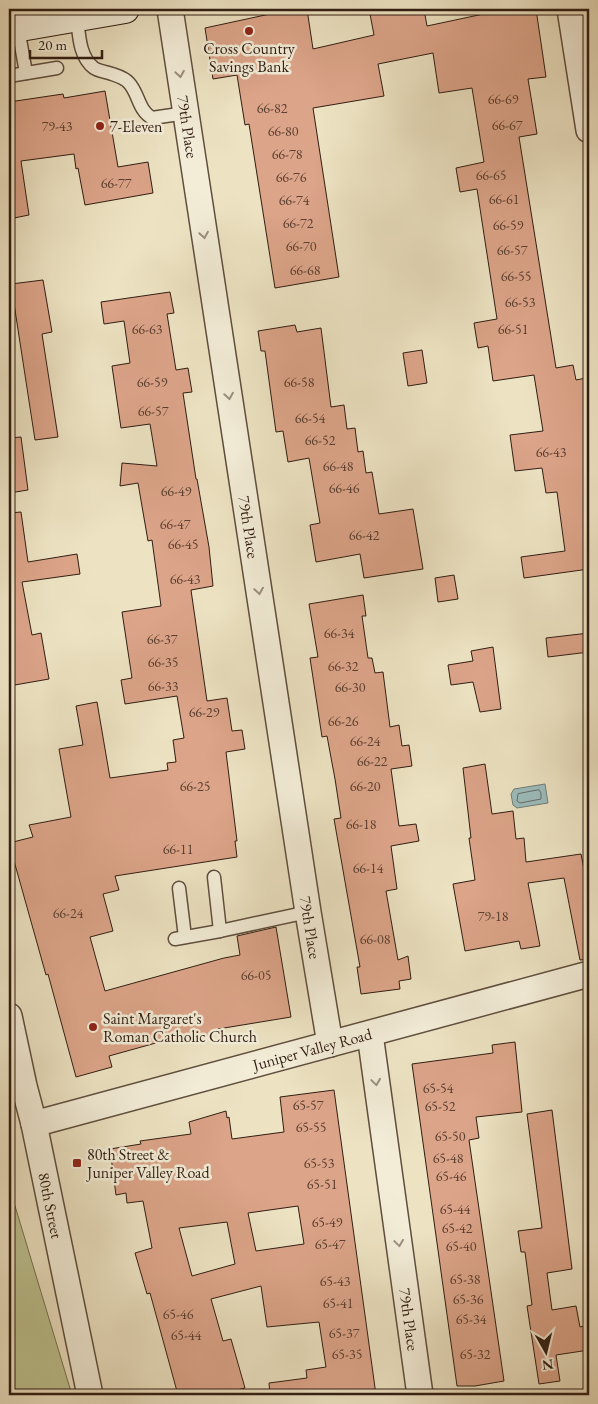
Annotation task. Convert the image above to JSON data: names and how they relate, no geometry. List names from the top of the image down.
{
  "streets": {
    "street": ["79th Place", "Juniper Valley Road", "80th Street"]
  },
  "crossings": [
    ["79th Place", "Juniper Valley Road"],
    ["Juniper Valley Road", "80th Street"]
  ],
  "one_way": ["79th Place"],
  "places": {
    "other": ["Cross Country Savings Bank", "7-Eleven", "Saint Margaret's Roman Catholic Church"],
    "transit": ["80th Street & Juniper Valley Road"]
  },
  "house_numbers": [
    "66-69",
    "66-82",
    "66-67",
    "79-43",
    "66-80",
    "66-78",
    "66-65",
    "66-76",
    "66-77",
    "66-61",
    "66-74",
    "66-72",
    "66-59",
    "66-70",
    "66-57",
    "66-68",
    "66-55",
    "66-53",
    "66-63",
    "66-51",
    "66-59",
    "66-58",
    "66-57",
    "66-54",
    "66-52",
    "66-43",
    "66-48",
    "66-46",
    "66-49",
    "66-47",
    "66-42",
    "66-45",
    "66-43",
    "66-34",
    "66-37",
    "66-35",
    "66-32",
    "66-33",
    "66-30",
    "66-29",
    "66-26",
    "66-24",
    "66-22",
    "66-25",
    "66-20",
    "66-18",
    "66-11",
    "66-14",
    "66-24",
    "79-18",
    "66-08",
    "66-05",
    "65-54",
    "65-57",
    "65-52",
    "65-55",
    "65-50",
    "65-48",
    "65-53",
    "65-46",
    "65-51",
    "65-44",
    "65-49",
    "65-42",
    "65-47",
    "65-40",
    "65-38",
    "65-43",
    "65-36",
    "65-41",
    "65-46",
    "65-34",
    "65-37",
    "65-44",
    "65-35",
    "65-32"
  ],
  "scale_bar": "20 m",
  "north": "bottom"
}
